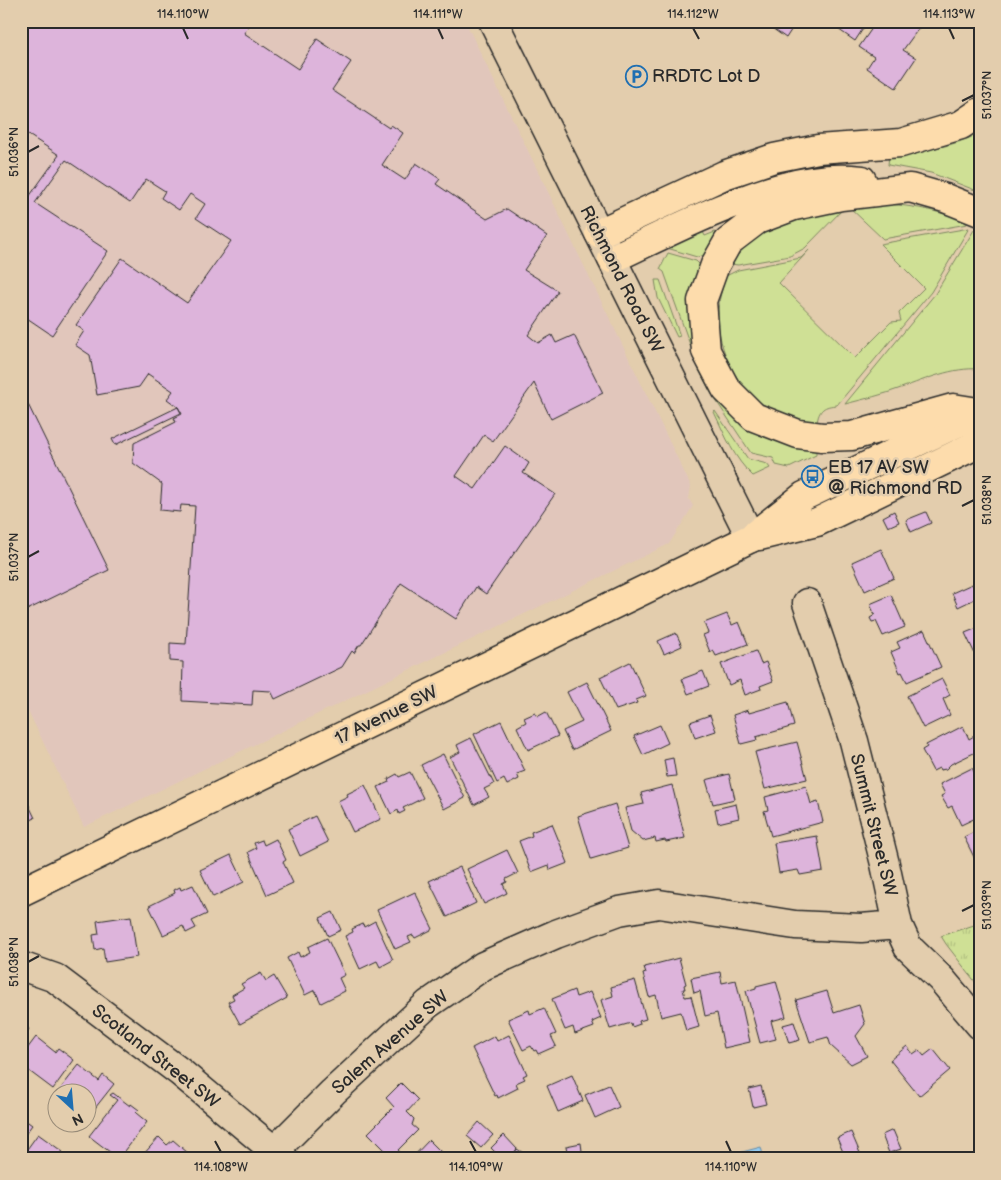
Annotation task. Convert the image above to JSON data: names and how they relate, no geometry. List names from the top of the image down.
{
  "streets": {
    "main road": ["17 Avenue SW"],
    "street": [
      "Richmond Road SW",
      "Summit Street SW",
      "Salem Avenue SW",
      "Scotland Street SW"
    ]
  },
  "crossings": [
    ["Richmond Road SW", "17 Avenue SW"],
    ["Summit Street SW", "Salem Avenue SW"],
    ["Salem Avenue SW", "Scotland Street SW"]
  ],
  "places": {
    "parking": ["RRDTC Lot D"],
    "bus stop": ["EB 17 AV SW @ Richmond RD"]
  },
  "north": "bottom right",
  "coordinates": [
    "114.110°W",
    "114.111°W",
    "114.112°W",
    "114.113°W",
    "51.037°N",
    "51.036°N",
    "51.038°N",
    "51.039°N",
    "114.108°W",
    "114.109°W"
  ]
}
